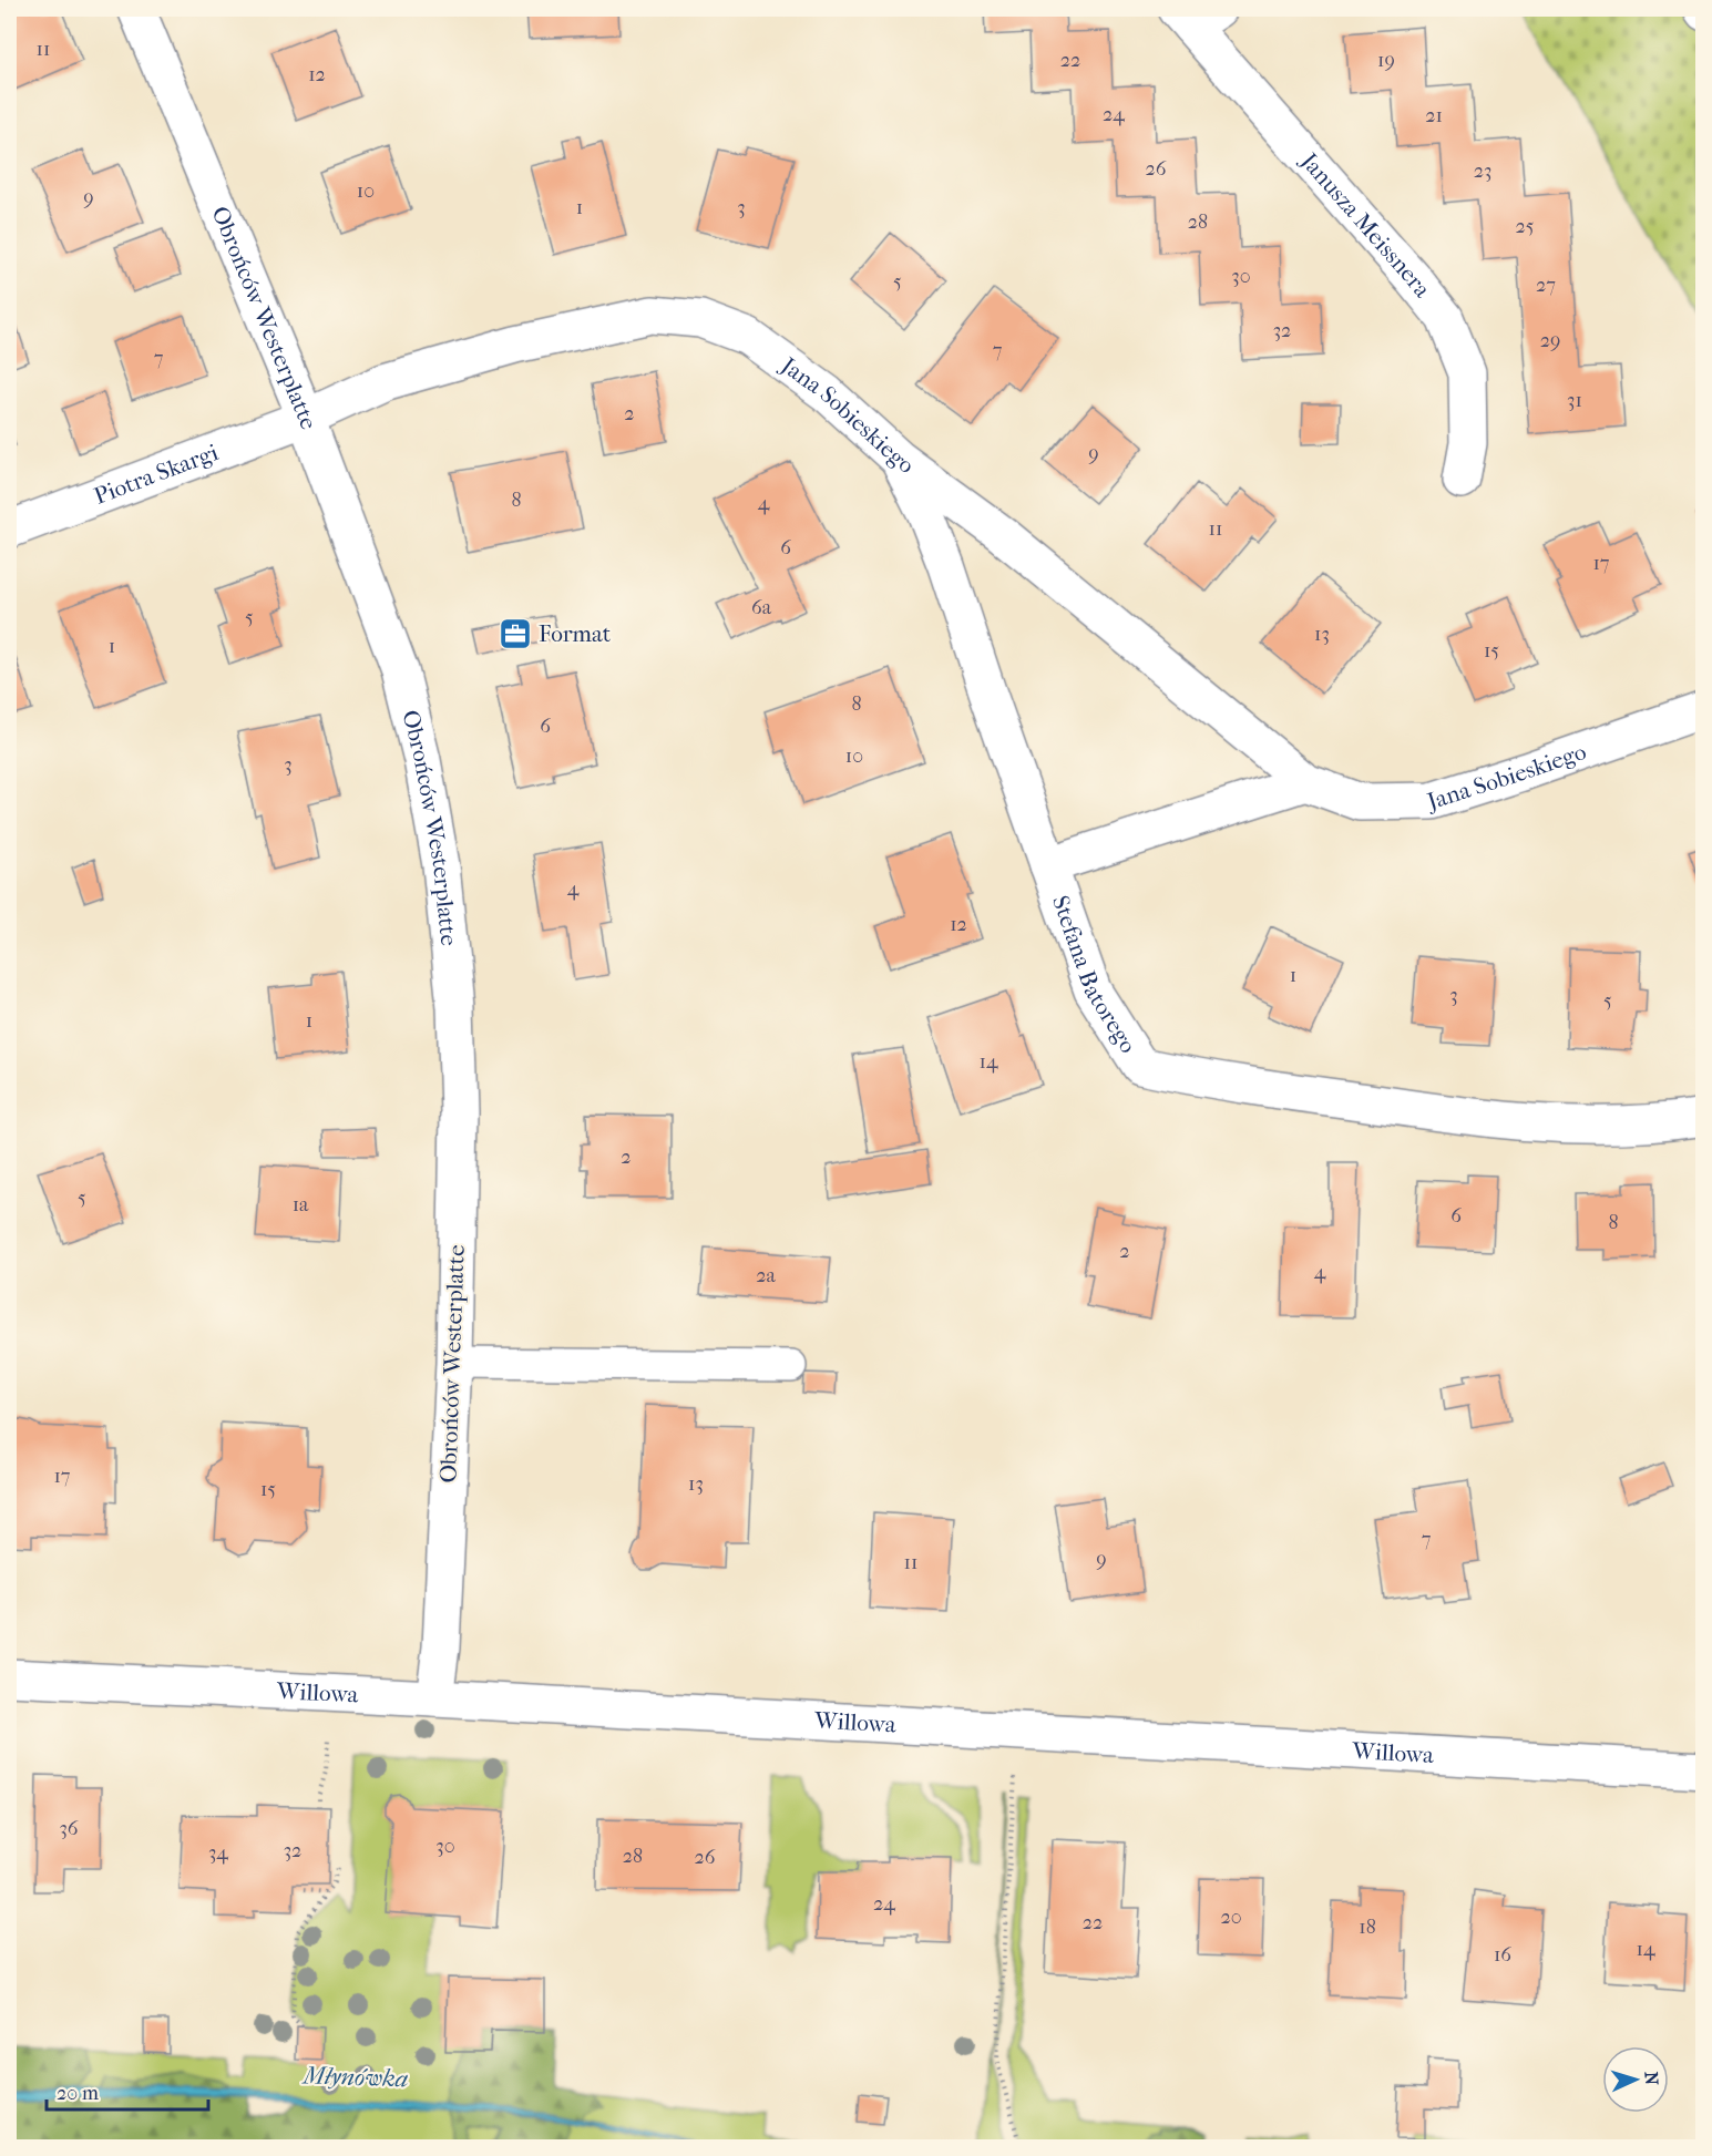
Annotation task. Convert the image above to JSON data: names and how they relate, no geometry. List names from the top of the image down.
{
  "streets": {
    "street": [
      "Janusza Meissnera",
      "Obrońców Westerplatte",
      "Jana Sobieskiego",
      "Piotra Skargi",
      "Stefana Batorego",
      "Willowa"
    ]
  },
  "crossings": [
    ["Obrońców Westerplatte", "Jana Sobieskiego"],
    ["Obrońców Westerplatte", "Piotra Skargi"],
    ["Obrońców Westerplatte", "Willowa"],
    ["Jana Sobieskiego", "Piotra Skargi"],
    ["Jana Sobieskiego", "Stefana Batorego"]
  ],
  "water": ["Młynówka"],
  "places": {
    "office": ["Format"]
  },
  "house_numbers": [
    "11",
    "22",
    "19",
    "12",
    "24",
    "21",
    "26",
    "23",
    "10",
    "9",
    "1",
    "3",
    "28",
    "25",
    "30",
    "5",
    "27",
    "32",
    "29",
    "7",
    "7",
    "31",
    "2",
    "9",
    "8",
    "4",
    "11",
    "6",
    "17",
    "6a",
    "5",
    "13",
    "1",
    "15",
    "8",
    "6",
    "10",
    "3",
    "4",
    "12",
    "1",
    "3",
    "5",
    "1",
    "14",
    "2",
    "5",
    "1a",
    "6",
    "8",
    "2",
    "4",
    "2a",
    "17",
    "13",
    "15",
    "7",
    "9",
    "11",
    "36",
    "30",
    "32",
    "34",
    "28",
    "26",
    "24",
    "20",
    "22",
    "18",
    "14",
    "16"
  ],
  "scale_bar": "20 m",
  "north": "right"
}
